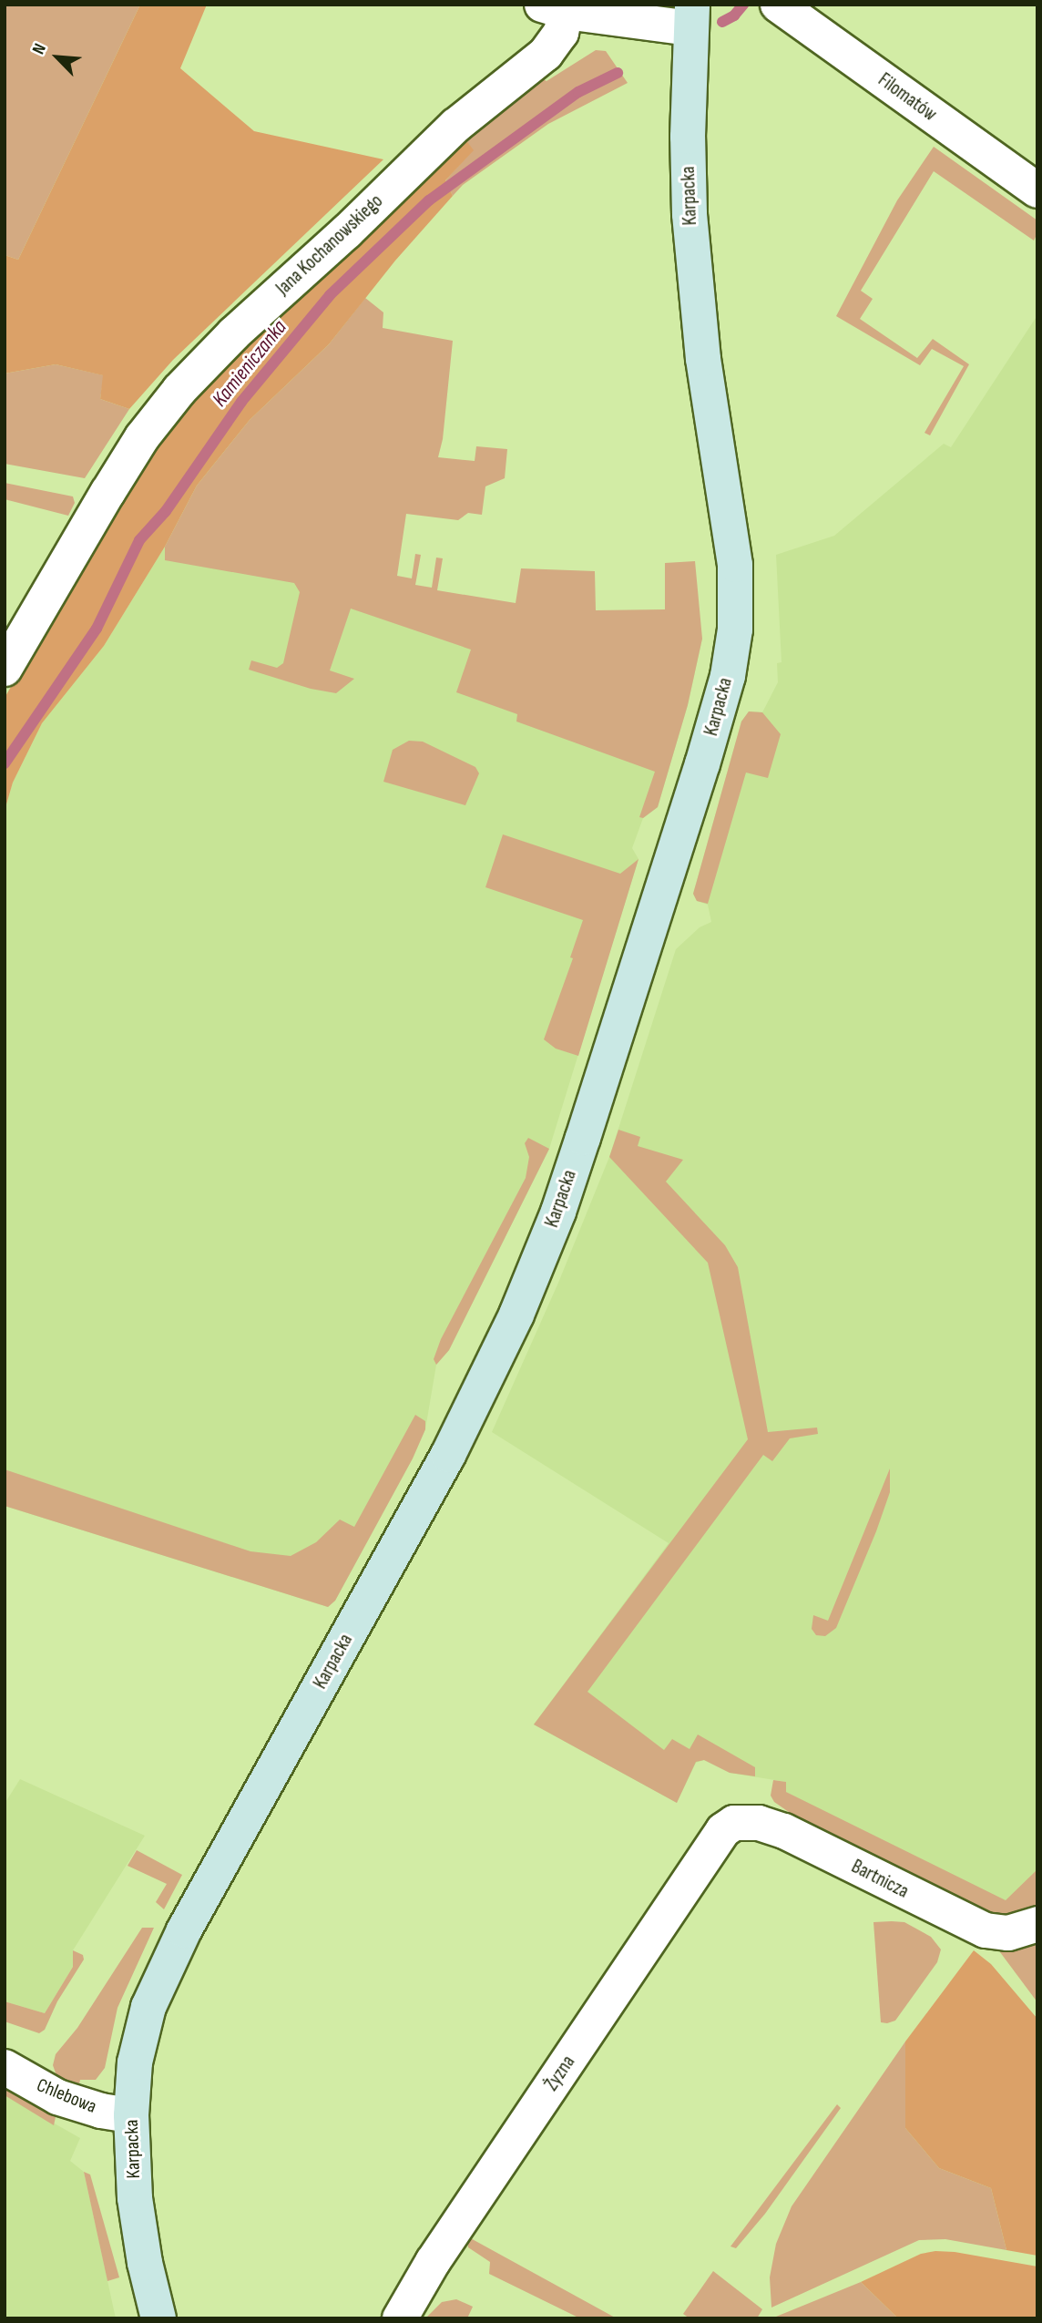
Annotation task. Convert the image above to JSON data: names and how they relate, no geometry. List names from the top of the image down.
{
  "streets": {
    "street": [
      "Filomatów",
      "Karpacka",
      "Jana Kochanowskiego",
      "Bartnicza",
      "Żyzna",
      "Chlebowa"
    ]
  },
  "crossings": [
    ["Karpacka", "Jana Kochanowskiego"],
    ["Karpacka", "Chlebowa"],
    ["Bartnicza", "Żyzna"]
  ],
  "water": ["Kamieniczanka"],
  "north": "top left"
}
